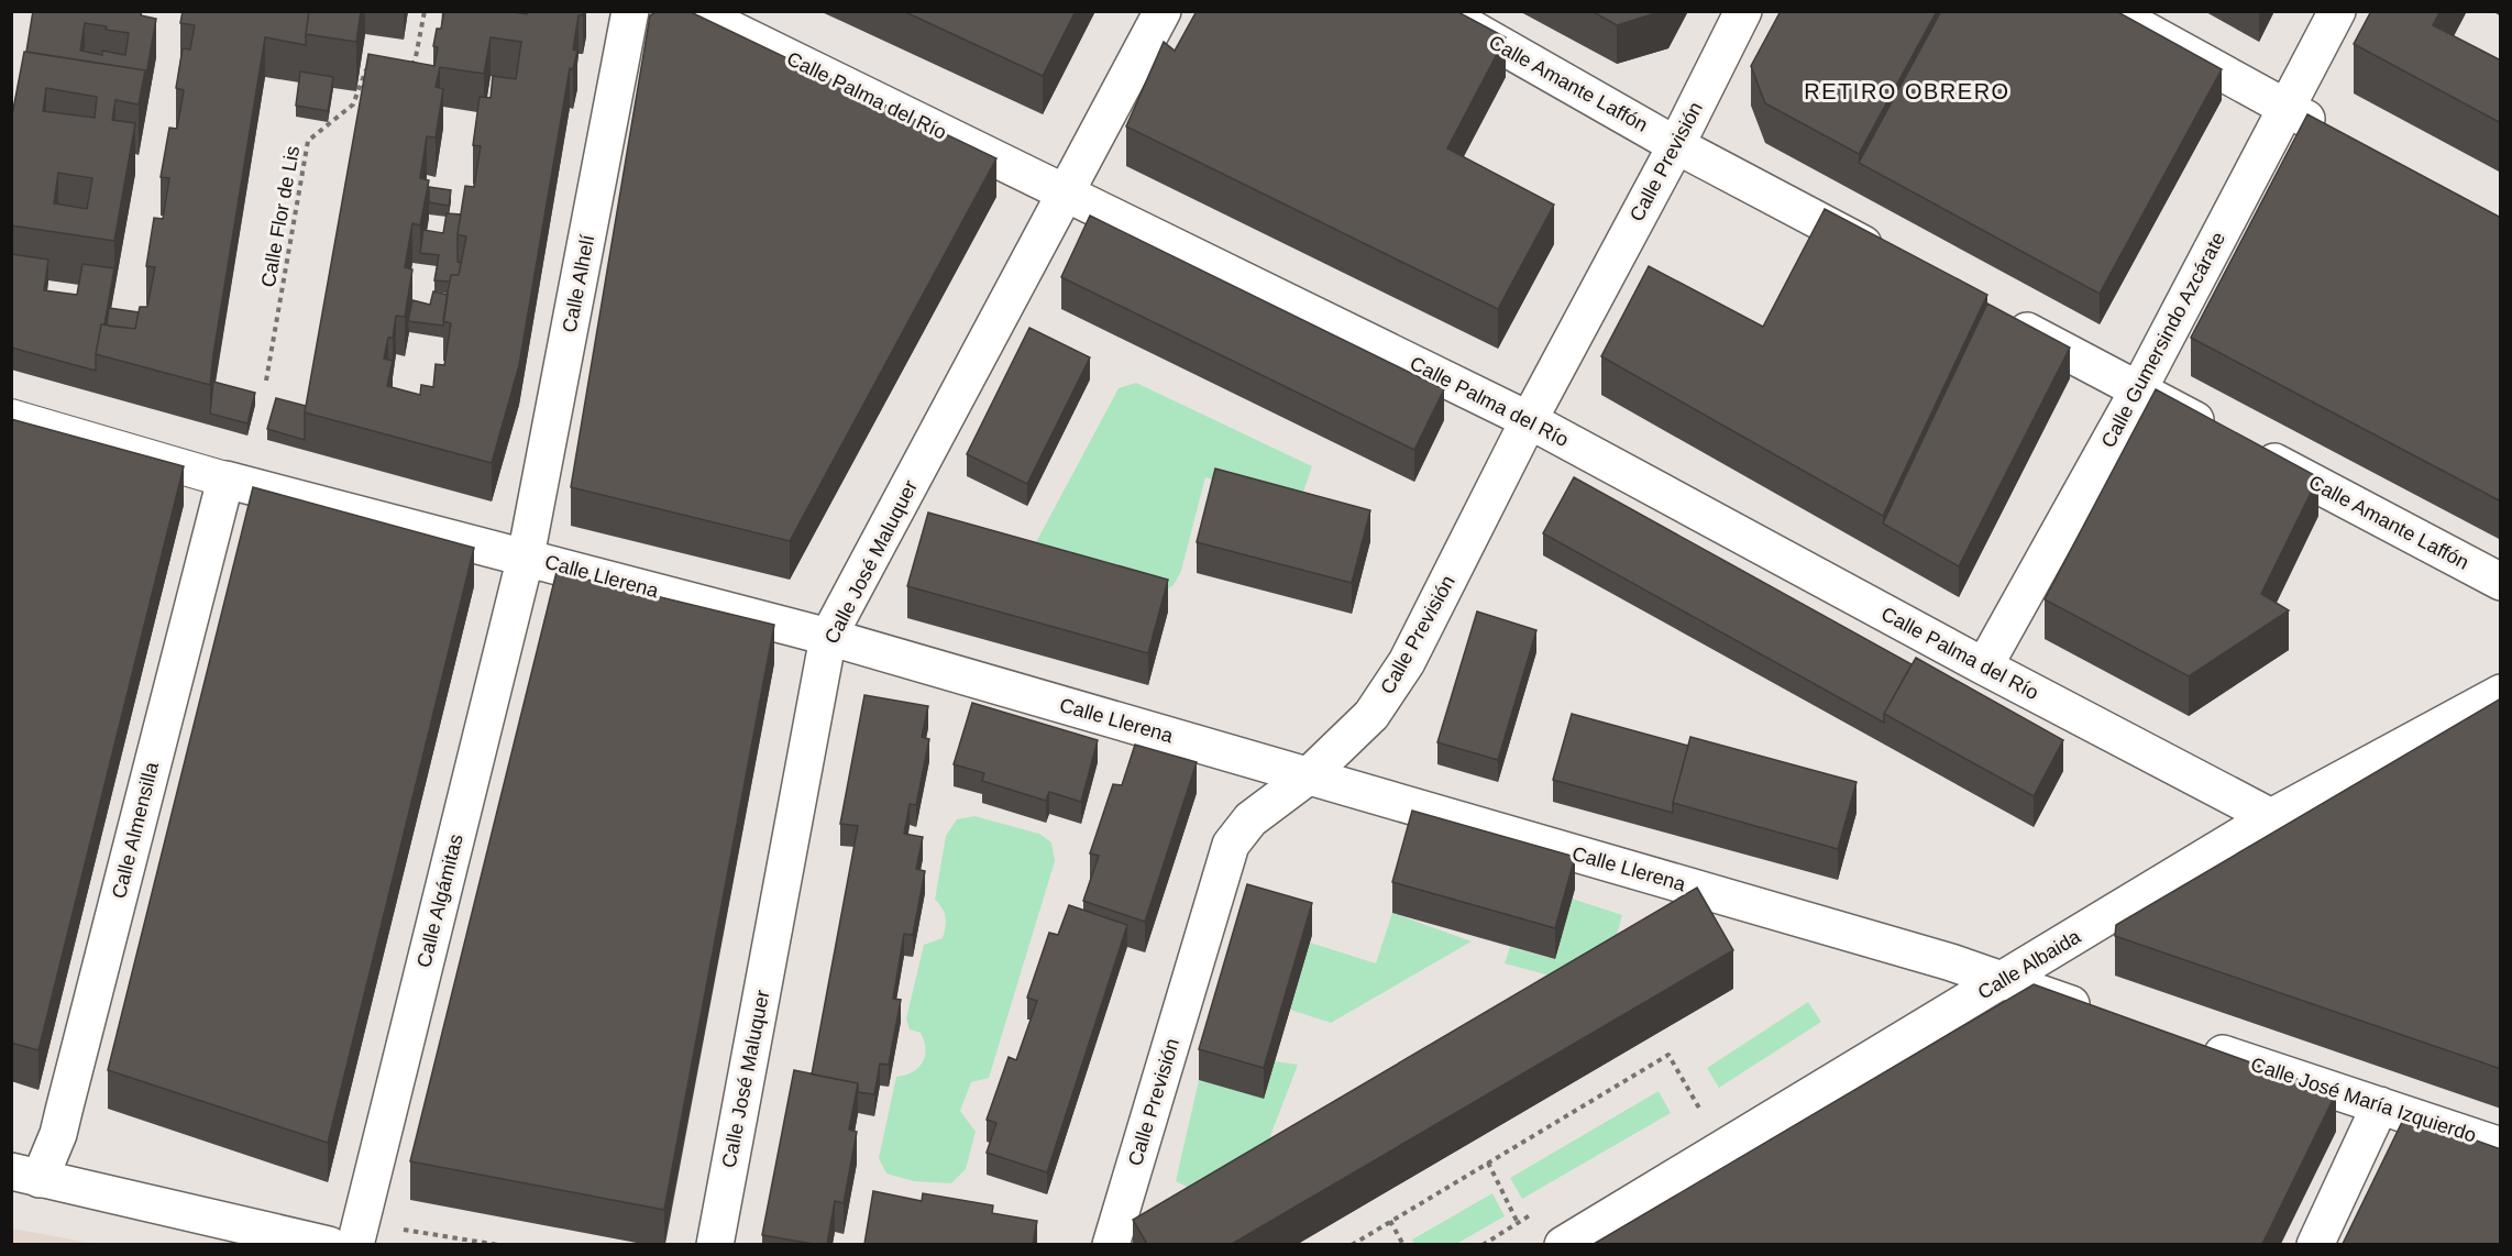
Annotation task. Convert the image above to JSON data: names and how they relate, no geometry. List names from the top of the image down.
{
  "streets": {
    "street": [
      "Calle Amante Laffón",
      "Calle Palma del Río",
      "Calle Previsión",
      "Calle Alhelí",
      "Calle Gumersindo Azcárate",
      "Calle José Maluquer",
      "Calle Llerena",
      "Calle Almensilla",
      "Calle Algámitas",
      "Calle Albaida",
      "Calle José María Izquierdo"
    ],
    "path": ["Calle Flor de Lis"]
  },
  "crossings": [
    ["Calle Amante Laffón", "Calle Previsión"],
    ["Calle Amante Laffón", "Calle Gumersindo Azcárate"],
    ["Calle Palma del Río", "Calle Previsión"],
    ["Calle Palma del Río", "Calle Gumersindo Azcárate"],
    ["Calle Palma del Río", "Calle José Maluquer"],
    ["Calle Palma del Río", "Calle Albaida"],
    ["Calle Previsión", "Calle Llerena"],
    ["Calle Alhelí", "Calle Llerena"],
    ["Calle Alhelí", "Calle Algámitas"],
    ["Calle José Maluquer", "Calle Llerena"],
    ["Calle Llerena", "Calle Almensilla"],
    ["Calle Llerena", "Calle Algámitas"],
    ["Calle Llerena", "Calle Albaida"]
  ],
  "districts": ["RETIRO OBRERO"]
}
